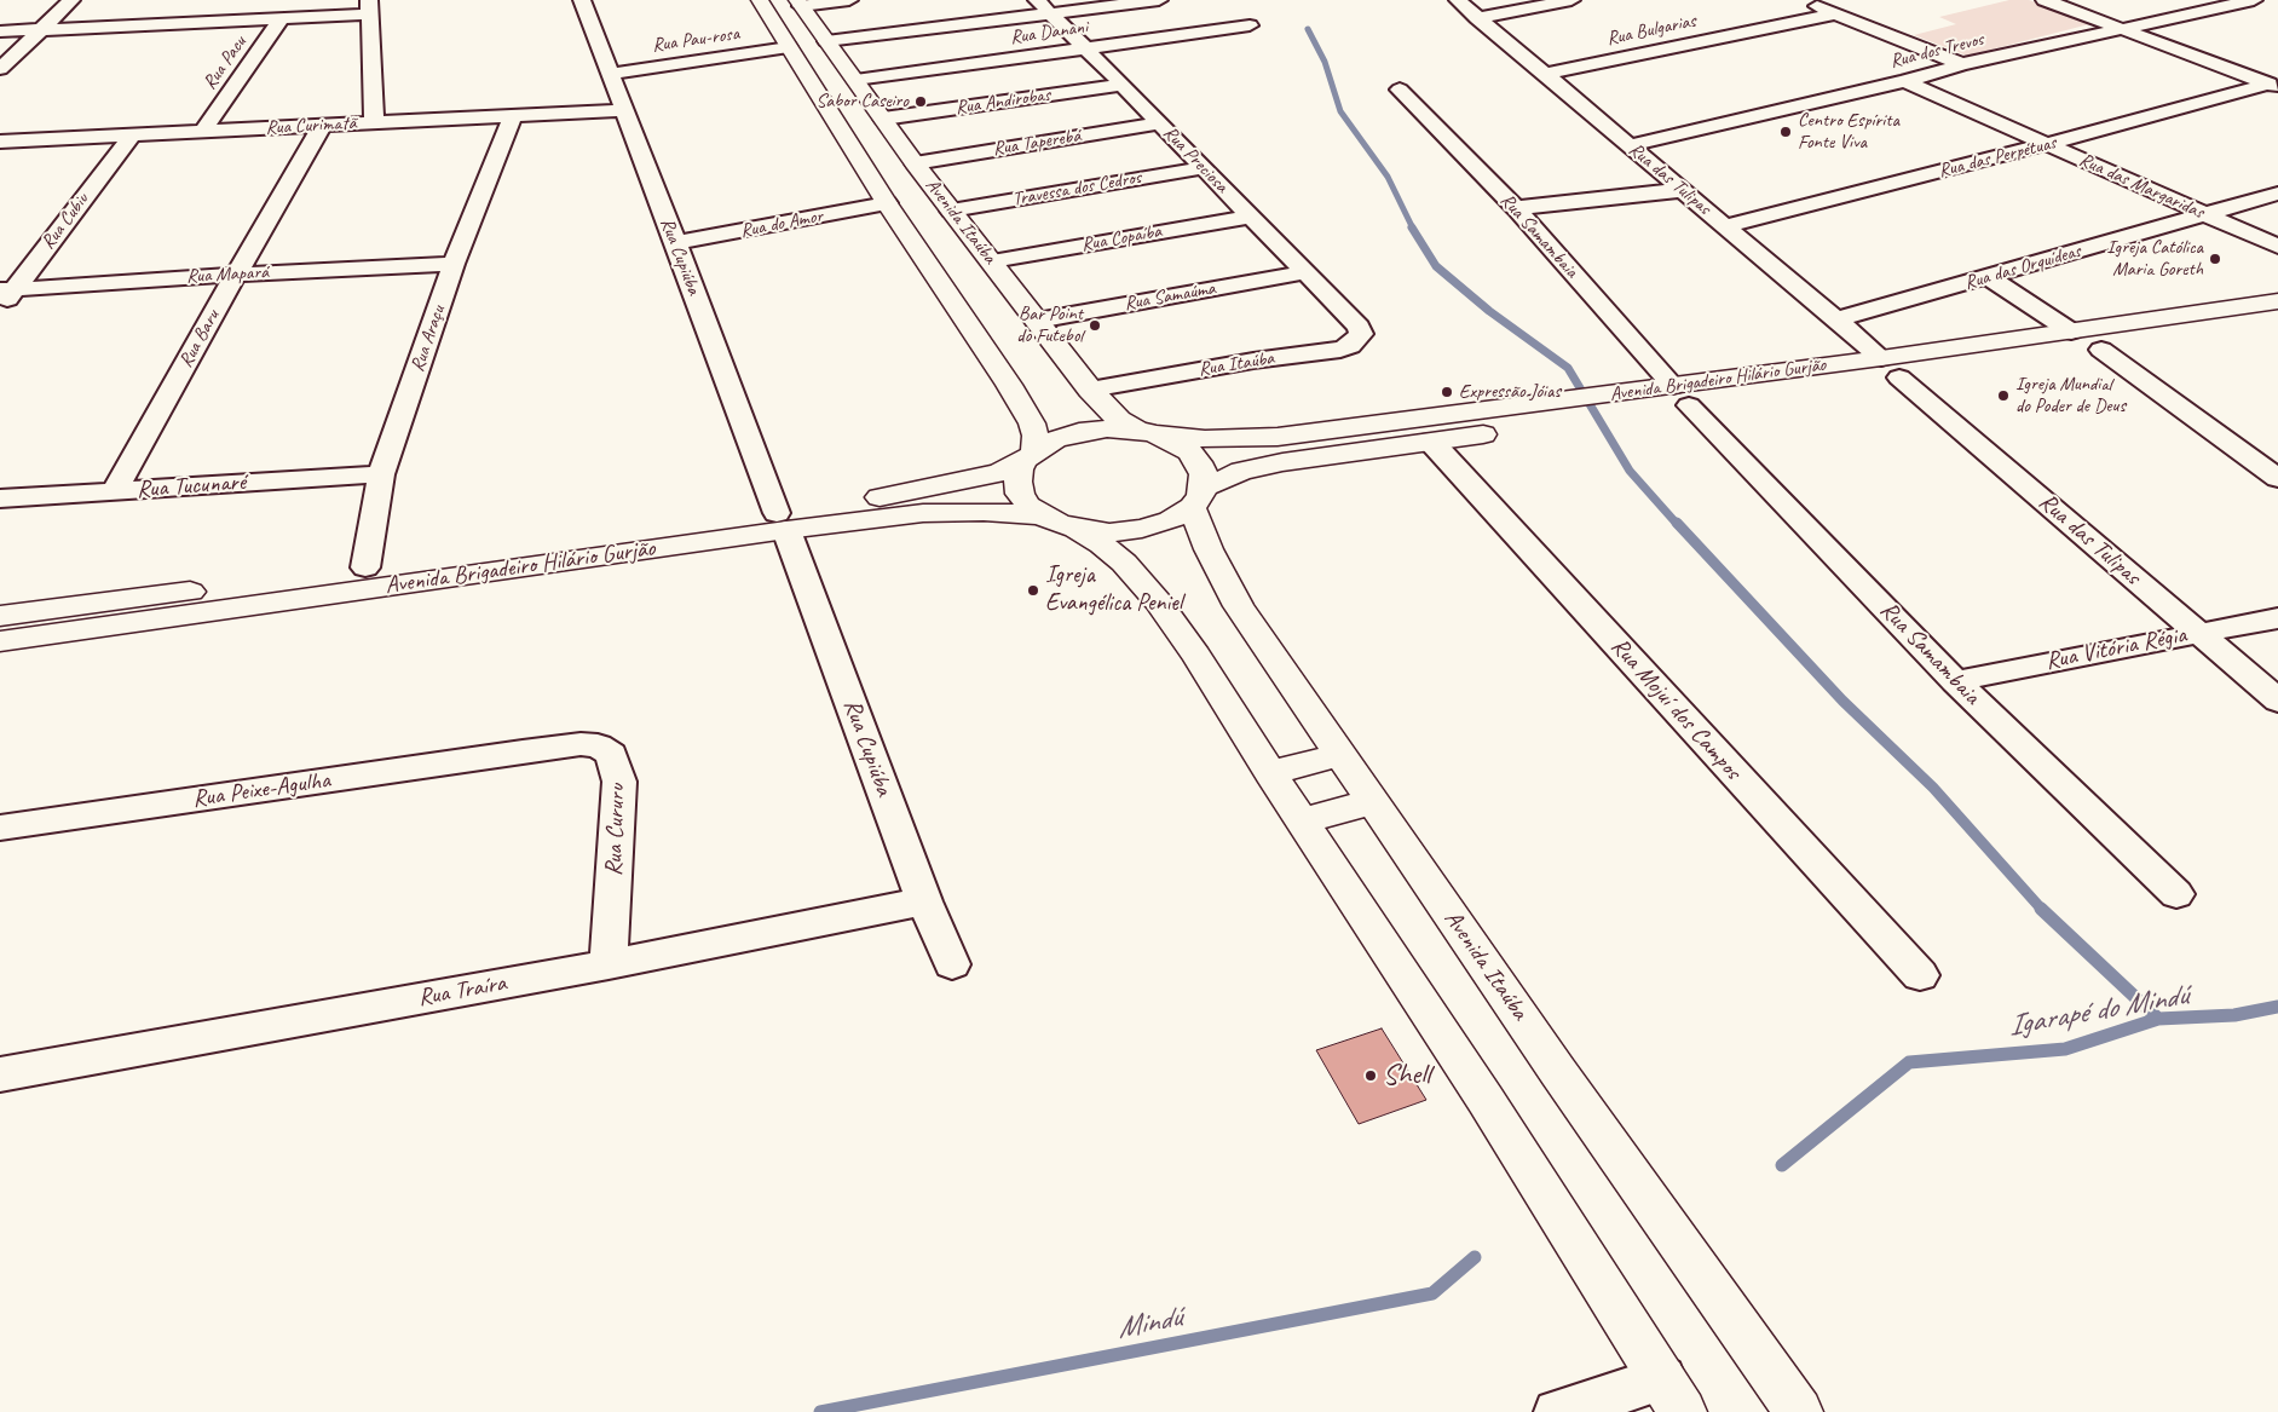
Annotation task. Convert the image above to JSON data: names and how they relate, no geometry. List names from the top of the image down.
{
  "streets": {
    "street": [
      "Rua Bulgarias",
      "Rua Danani",
      "Rua Pau-rosa",
      "Rua dos Trevos",
      "Rua Pacu",
      "Rua Andirobas",
      "Rua Curimatã",
      "Rua Taperebá",
      "Rua das Perpétuas",
      "Rua Preciosa",
      "Rua das Tulipas",
      "Rua das Margaridas",
      "Travessa dos Cedros",
      "Rua Cubiu",
      "Avenida Itaúba",
      "Rua do Amor",
      "Rua Samambaia",
      "Rua Copaíba",
      "Rua Cupiúba",
      "Rua das Orquídeas",
      "Rua Mapará",
      "Rua Samaúma",
      "Rua Baru",
      "Rua Araçu",
      "Rua Itaúba",
      "Avenida Brigadeiro Hilário Gurjão",
      "Rua Tucunaré",
      "Rua Vitória Régia",
      "Rua Mojuí dos Campos",
      "Rua Peixe-Agulha",
      "Rua Cururu",
      "Rua Traíra"
    ]
  },
  "crossings": [
    ["Rua Bulgarias", "Rua das Tulipas"],
    ["Rua Danani", "Rua Preciosa"],
    ["Rua Danani", "Avenida Itaúba"],
    ["Rua Pau-rosa", "Avenida Itaúba"],
    ["Rua Pau-rosa", "Rua Cupiúba"],
    ["Rua dos Trevos", "Rua das Tulipas"],
    ["Rua dos Trevos", "Rua das Margaridas"],
    ["Rua Pacu", "Rua Curimatã"],
    ["Rua Andirobas", "Rua Preciosa"],
    ["Rua Andirobas", "Avenida Itaúba"],
    ["Rua Curimatã", "Rua Cubiu"],
    ["Rua Curimatã", "Rua Cupiúba"],
    ["Rua Curimatã", "Rua Baru"],
    ["Rua Curimatã", "Rua Araçu"],
    ["Rua Taperebá", "Rua Preciosa"],
    ["Rua Taperebá", "Avenida Itaúba"],
    ["Rua das Perpétuas", "Rua das Tulipas"],
    ["Rua das Perpétuas", "Rua das Margaridas"],
    ["Rua Preciosa", "Travessa dos Cedros"],
    ["Rua Preciosa", "Rua Copaíba"],
    ["Rua Preciosa", "Rua Samaúma"],
    ["Rua Preciosa", "Rua Itaúba"],
    ["Rua das Tulipas", "Rua das Orquídeas"],
    ["Rua das Tulipas", "Avenida Brigadeiro Hilário Gurjão"],
    ["Rua das Tulipas", "Rua Vitória Régia"],
    ["Rua das Margaridas", "Rua das Orquídeas"],
    ["Travessa dos Cedros", "Avenida Itaúba"],
    ["Rua Cubiu", "Rua Mapará"],
    ["Avenida Itaúba", "Rua do Amor"],
    ["Avenida Itaúba", "Rua Copaíba"],
    ["Avenida Itaúba", "Rua Samaúma"],
    ["Avenida Itaúba", "Rua Itaúba"],
    ["Avenida Itaúba", "Avenida Brigadeiro Hilário Gurjão"],
    ["Rua do Amor", "Rua Cupiúba"],
    ["Rua Samambaia", "Avenida Brigadeiro Hilário Gurjão"],
    ["Rua Samambaia", "Rua Vitória Régia"],
    ["Rua Cupiúba", "Avenida Brigadeiro Hilário Gurjão"],
    ["Rua Cupiúba", "Rua Traíra"],
    ["Rua Mapará", "Rua Baru"],
    ["Rua Mapará", "Rua Araçu"],
    ["Rua Baru", "Rua Tucunaré"],
    ["Rua Araçu", "Avenida Brigadeiro Hilário Gurjão"],
    ["Rua Araçu", "Rua Tucunaré"],
    ["Avenida Brigadeiro Hilário Gurjão", "Rua Mojuí dos Campos"],
    ["Rua Peixe-Agulha", "Rua Cururu"],
    ["Rua Cururu", "Rua Traíra"]
  ],
  "water": ["Igarapé do Mindú", "Mindú"],
  "places": [
    "Sabor Caseiro",
    "Centro Espírita Fonte Viva",
    "Igreja Católica Maria Goreth",
    "Bar Point do Futebol",
    "Expressão Jóias",
    "Igreja Mundial do Poder de Deus",
    "Igreja Evangélica Peniel",
    "Shell"
  ]
}
